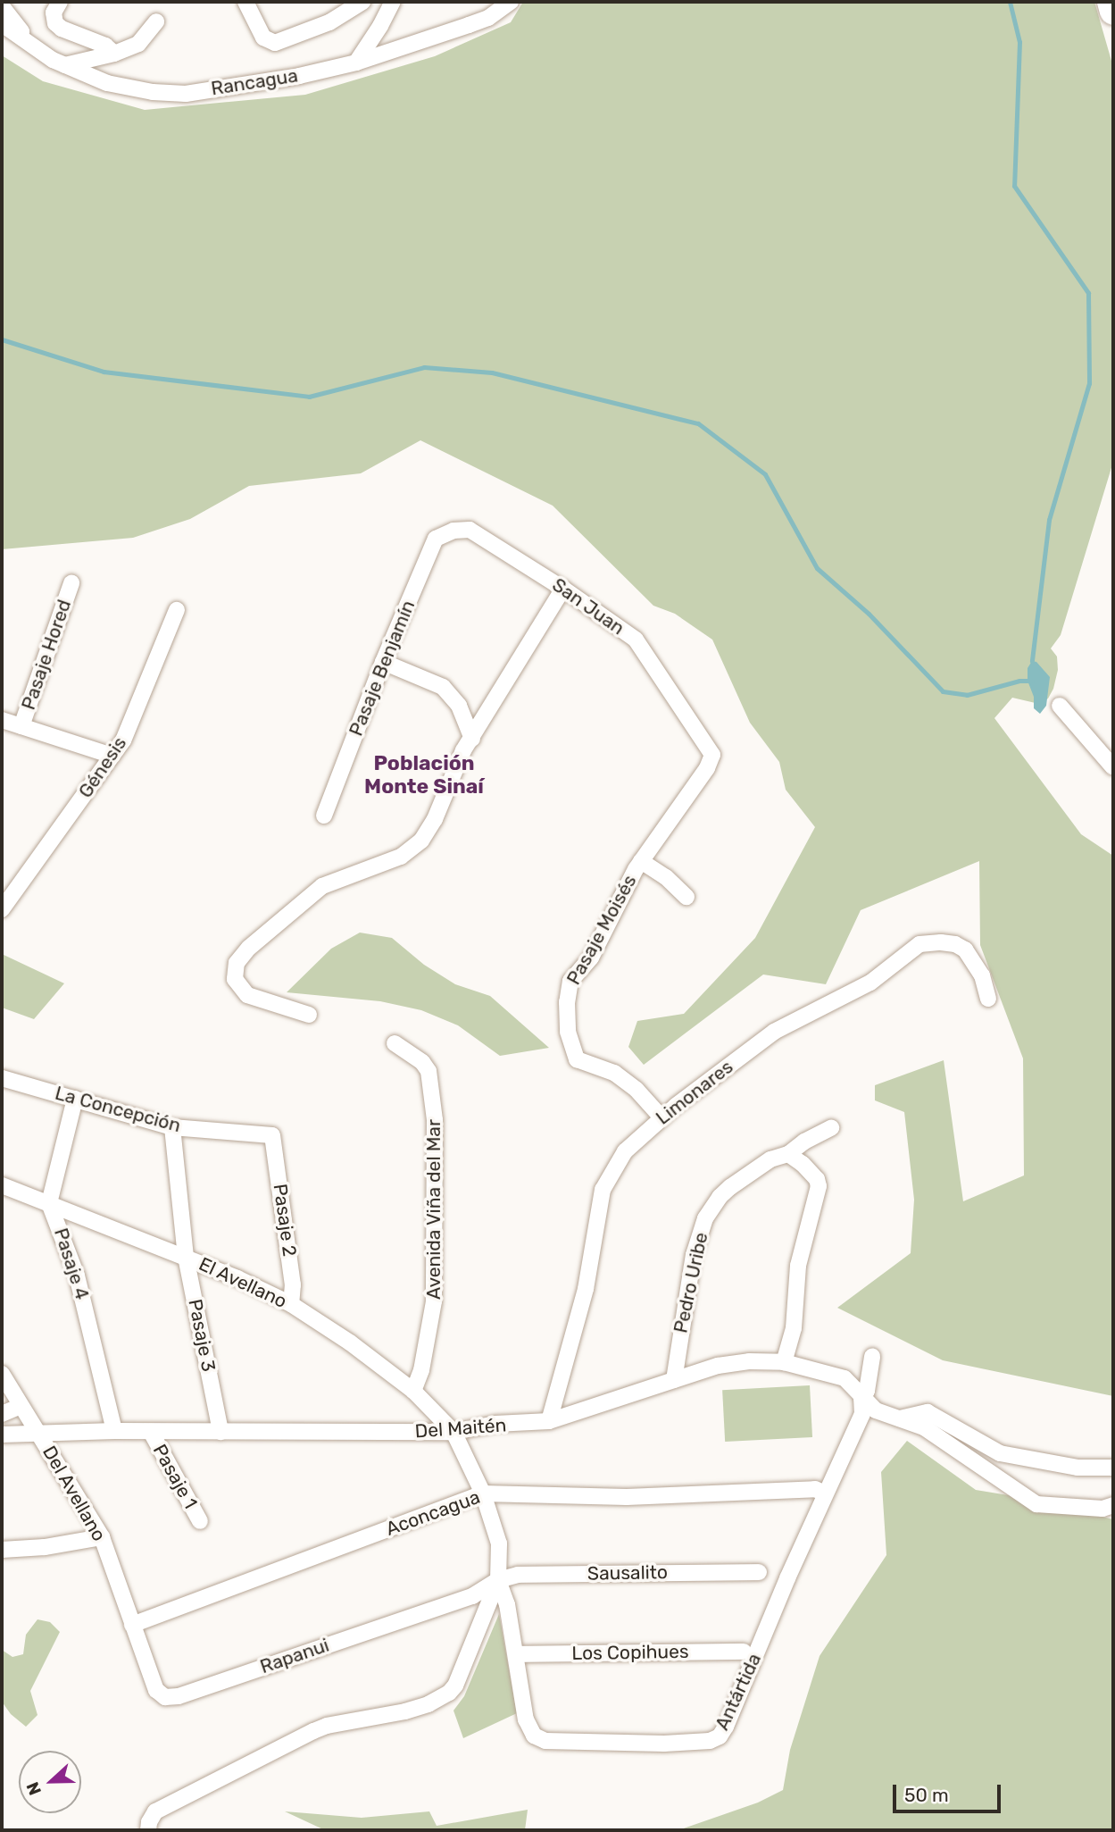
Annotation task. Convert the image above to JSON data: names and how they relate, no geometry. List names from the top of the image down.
{
  "streets": {
    "street": [
      "Rancagua",
      "San Juan",
      "Pasaje Hored",
      "Pasaje Benjamín",
      "Génesis",
      "Pasaje Moisés",
      "Limonares",
      "La Concepción",
      "Avenida Viña del Mar",
      "Pasaje 2",
      "Pasaje 4",
      "El Avellano",
      "Pedro Uribe",
      "Pasaje 3",
      "Del Maitén",
      "Pasaje 1",
      "Del Avellano",
      "Aconcagua",
      "Sausalito",
      "Los Copihues",
      "Rapanui",
      "Antártida"
    ]
  },
  "crossings": [
    ["San Juan", "Pasaje Benjamín"],
    ["San Juan", "Pasaje Moisés"],
    ["Pasaje Moisés", "Limonares"],
    ["Limonares", "Del Maitén"],
    ["La Concepción", "Pasaje 2"],
    ["La Concepción", "Pasaje 4"],
    ["La Concepción", "Pasaje 3"],
    ["Avenida Viña del Mar", "El Avellano"],
    ["Pasaje 2", "El Avellano"],
    ["Pasaje 4", "El Avellano"],
    ["Pasaje 4", "Del Maitén"],
    ["El Avellano", "Pasaje 3"],
    ["El Avellano", "Del Maitén"],
    ["Pedro Uribe", "Del Maitén"],
    ["Pasaje 3", "Del Maitén"],
    ["Del Maitén", "Pasaje 1"],
    ["Del Maitén", "Del Avellano"],
    ["Del Maitén", "Antártida"],
    ["Del Avellano", "Aconcagua"],
    ["Del Avellano", "Rapanui"],
    ["Aconcagua", "Rapanui"],
    ["Aconcagua", "Antártida"],
    ["Sausalito", "Rapanui"],
    ["Sausalito", "Antártida"],
    ["Los Copihues", "Antártida"],
    ["Rapanui", "Antártida"]
  ],
  "districts": ["Población Monte Sinaí"],
  "scale_bar": "50 m",
  "north": "left"
}
